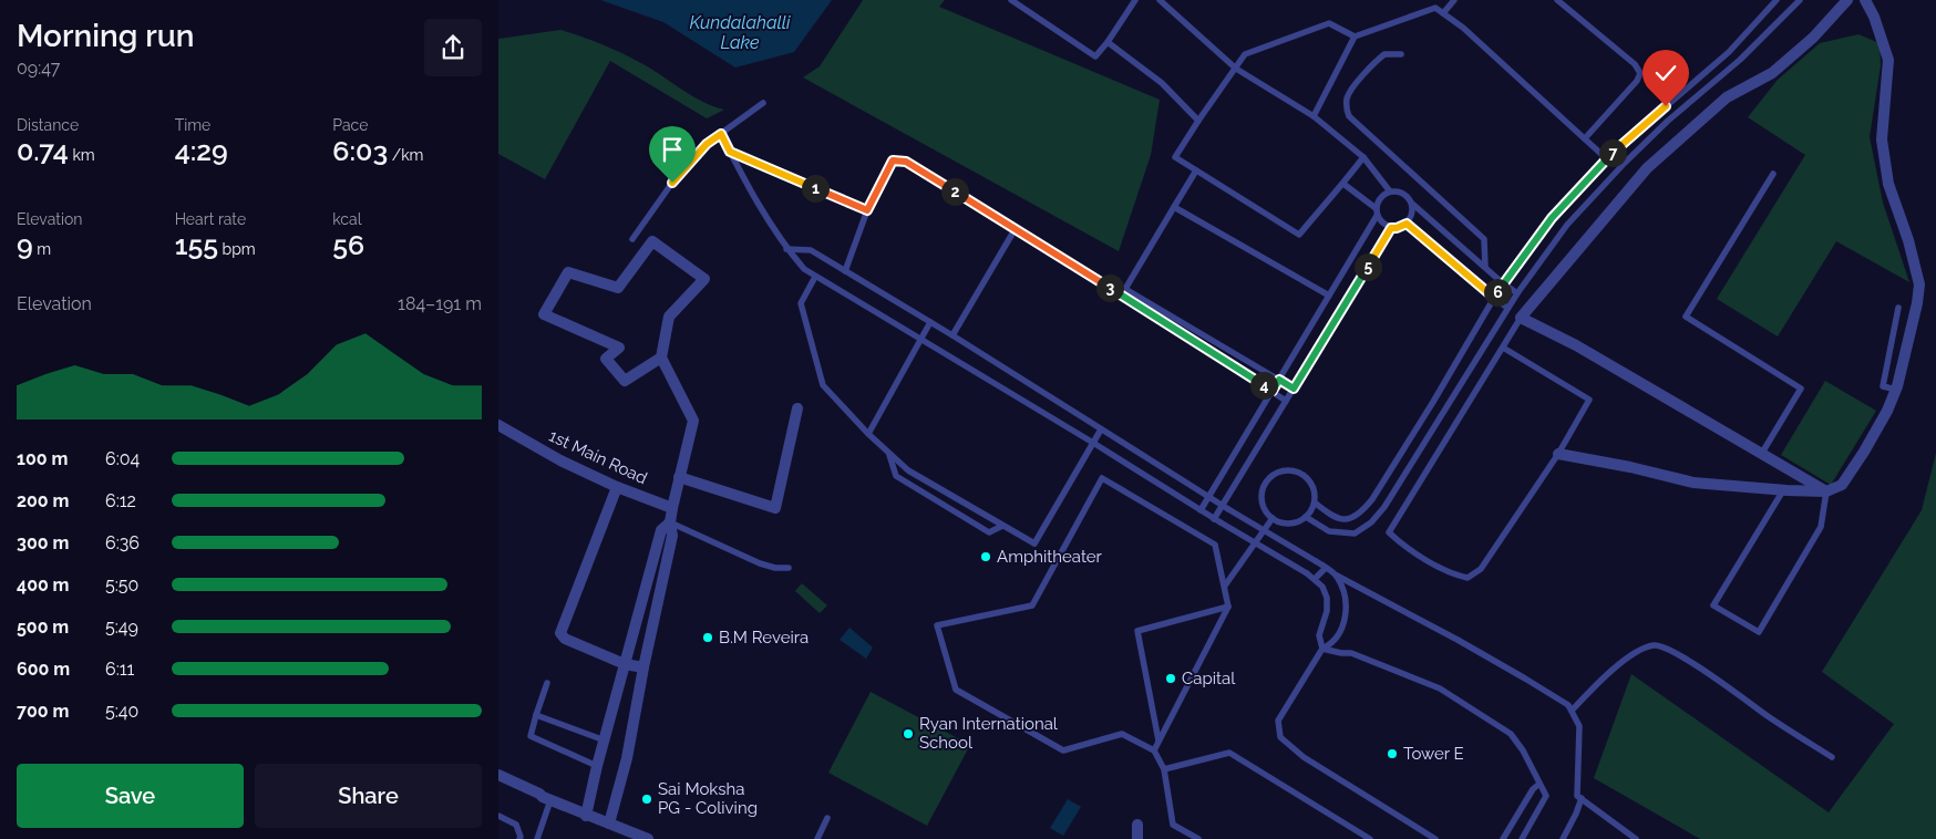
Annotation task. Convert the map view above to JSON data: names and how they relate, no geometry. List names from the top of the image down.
{
  "streets": {
    "street": ["1st Main Road"]
  },
  "water": ["Kundalahalli Lake"],
  "places": [
    "Amphitheater",
    "B.M Reveira",
    "Capital",
    "Ryan International School",
    "Tower E",
    "Sai Moksha PG - Coliving"
  ],
  "page": {
    "heading": ["Morning run", "09:47"],
    "stats": [
      ["Distance", "0.74 km"],
      ["Time", "4:29"],
      ["Pace", "6:03 /km"],
      ["Elevation", "9 m"],
      ["Heart rate", "155 bpm"],
      ["kcal", "56"]
    ],
    "pins": [
      "7",
      "1",
      "2",
      "5",
      "3",
      "6",
      "4"
    ],
    "chart": ["Elevation", "184–191 m"],
    "list": [
      {
        "name": "100 m",
        "note": "6:04"
      },
      {
        "name": "200 m",
        "note": "6:12"
      },
      {
        "name": "300 m",
        "note": "6:36"
      },
      {
        "name": "400 m",
        "note": "5:50"
      },
      {
        "name": "500 m",
        "note": "5:49"
      },
      {
        "name": "600 m",
        "note": "6:11"
      },
      {
        "name": "700 m",
        "note": "5:40"
      }
    ],
    "buttons": ["Save", "Share"]
  }
}
